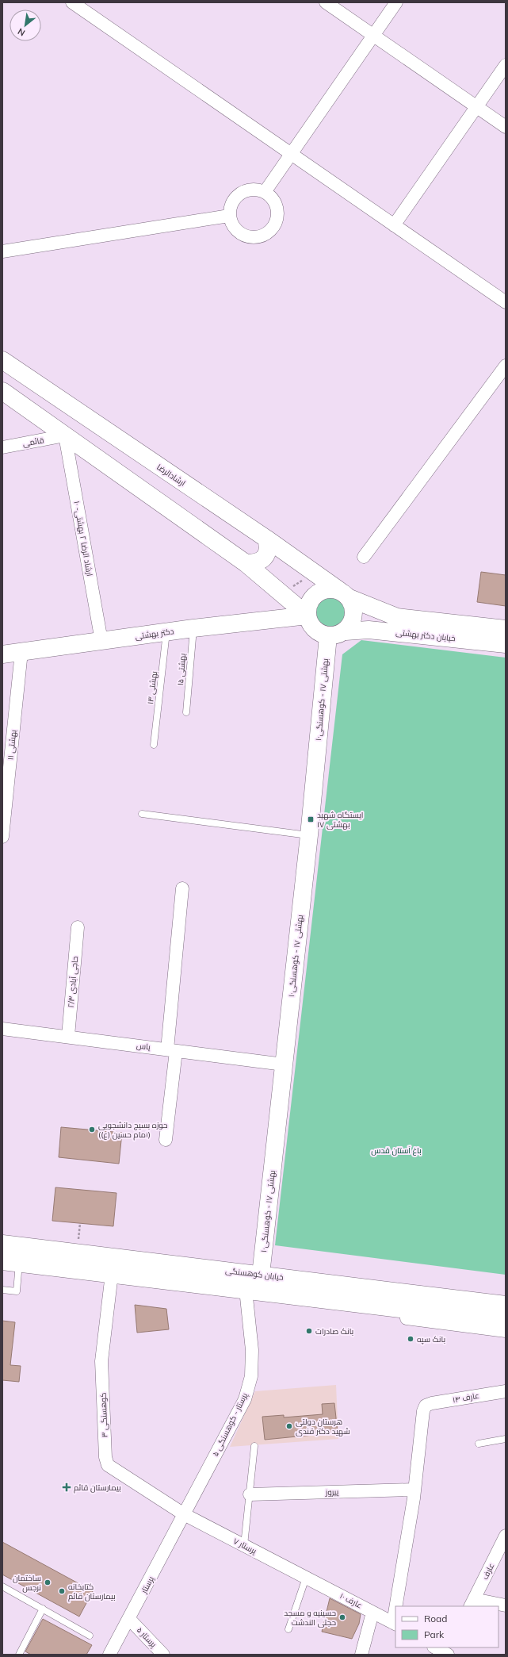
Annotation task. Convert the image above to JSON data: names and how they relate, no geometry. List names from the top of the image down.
{
  "streets": {
    "street": [
      "قائمی",
      "ارشادالرضا",
      "ارشاد الرضا ۲ بهشتی- ۱۰",
      "دکتر بهشتی",
      "خیابان دکتر بهشتی",
      "بهشتی ۱۷ - کوهسنگی۱۰",
      "بهشتی ۱۱",
      "حاجی آبادی ۲/۳",
      "یاس",
      "خیابان کوهسنگی",
      "عارف ۱۴",
      "کوهسنگی ۳",
      "پرستار - کوهسنگی ۵",
      "پیروز",
      "پرستار ۷",
      "عارف",
      "پرستار",
      "عارف ۱۰",
      "پرستار ۵"
    ],
    "lane": ["بهشتی ۱۵", "بهشتی ۱۳"]
  },
  "crossings": [
    ["قائمی", "ارشاد الرضا ۲ بهشتی- ۱۰"],
    ["ارشادالرضا", "دکتر بهشتی"],
    ["ارشادالرضا", "خیابان دکتر بهشتی"],
    ["ارشادالرضا", "بهشتی ۱۷ - کوهسنگی۱۰"],
    ["ارشاد الرضا ۲ بهشتی- ۱۰", "دکتر بهشتی"],
    ["دکتر بهشتی", "خیابان دکتر بهشتی"],
    ["دکتر بهشتی", "بهشتی ۱۵"],
    ["دکتر بهشتی", "بهشتی ۱۳"],
    ["دکتر بهشتی", "بهشتی ۱۷ - کوهسنگی۱۰"],
    ["دکتر بهشتی", "بهشتی ۱۱"],
    ["خیابان دکتر بهشتی", "بهشتی ۱۷ - کوهسنگی۱۰"],
    ["بهشتی ۱۷ - کوهسنگی۱۰", "یاس"],
    ["بهشتی ۱۷ - کوهسنگی۱۰", "خیابان کوهسنگی"],
    ["حاجی آبادی ۲/۳", "یاس"],
    ["عارف ۱۴", "پیروز"],
    ["کوهسنگی ۳", "پرستار - کوهسنگی ۵"],
    ["کوهسنگی ۳", "پرستار ۷"],
    ["کوهسنگی ۳", "پرستار"],
    ["پرستار - کوهسنگی ۵", "پرستار ۷"],
    ["پرستار - کوهسنگی ۵", "پرستار"],
    ["پرستار ۷", "پرستار"],
    ["پرستار ۷", "عارف ۱۰"],
    ["پرستار", "پرستار ۵"]
  ],
  "parks": ["باغ آستان قدس"],
  "places": {
    "transit": ["ایستگاه شهید بهشتی ۱۷"],
    "other": [
      "حوزه بسیج دانشجویی (امام حسین (ع))",
      "بانک صادرات",
      "بانک سپه",
      "هرستان دولتی شهید دکتر قندی",
      "ساختمان نرجس",
      "کتابخانه بیمارستان قائم",
      "حسینیه و مسجد حجتی الندشت"
    ],
    "health": ["بیمارستان قائم"]
  },
  "legend": ["Road", "Park"],
  "north": "bottom left"
}
